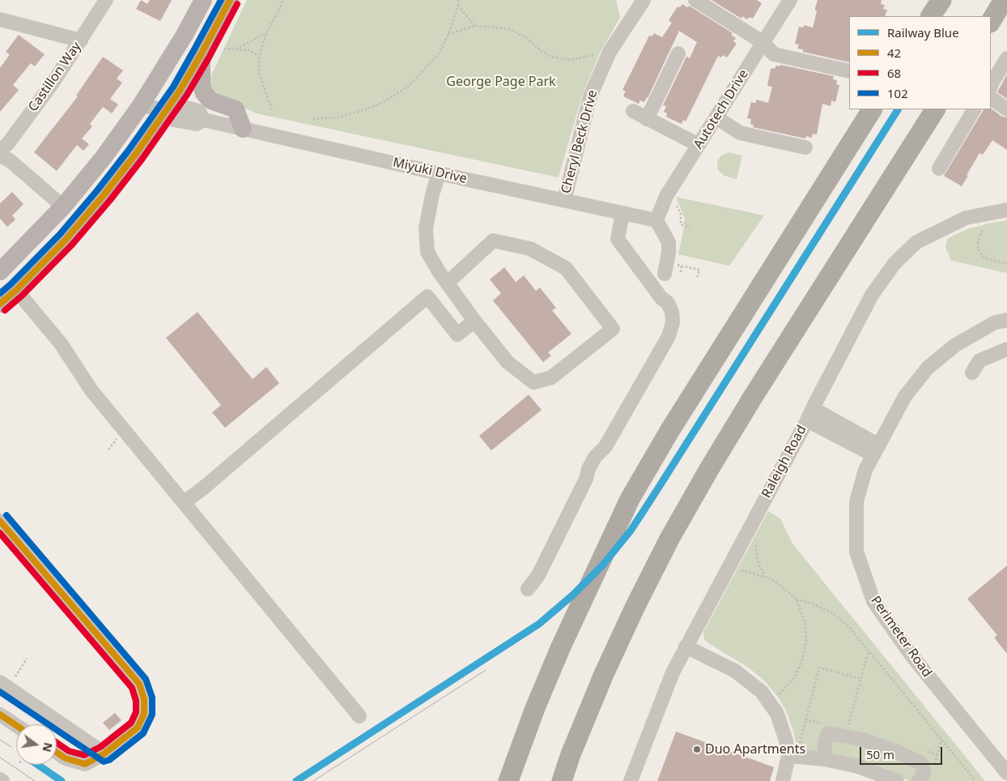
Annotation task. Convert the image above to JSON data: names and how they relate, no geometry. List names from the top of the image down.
{
  "streets": {
    "street": [
      "Castillon Way",
      "Autotech Drive",
      "Cheryl Beck Drive",
      "Miyuki Drive",
      "Raleigh Road",
      "Perimeter Road"
    ]
  },
  "crossings": [
    ["Autotech Drive", "Miyuki Drive"],
    ["Cheryl Beck Drive", "Miyuki Drive"]
  ],
  "parks": ["George Page Park"],
  "places": ["Duo Apartments"],
  "lines": [
    "transit line 42",
    "transit line 102",
    "transit line 68",
    "rail line Blue"
  ],
  "legend": [
    "Railway Blue",
    "42",
    "68",
    "102"
  ],
  "scale_bar": "50 m",
  "north": "right"
}
